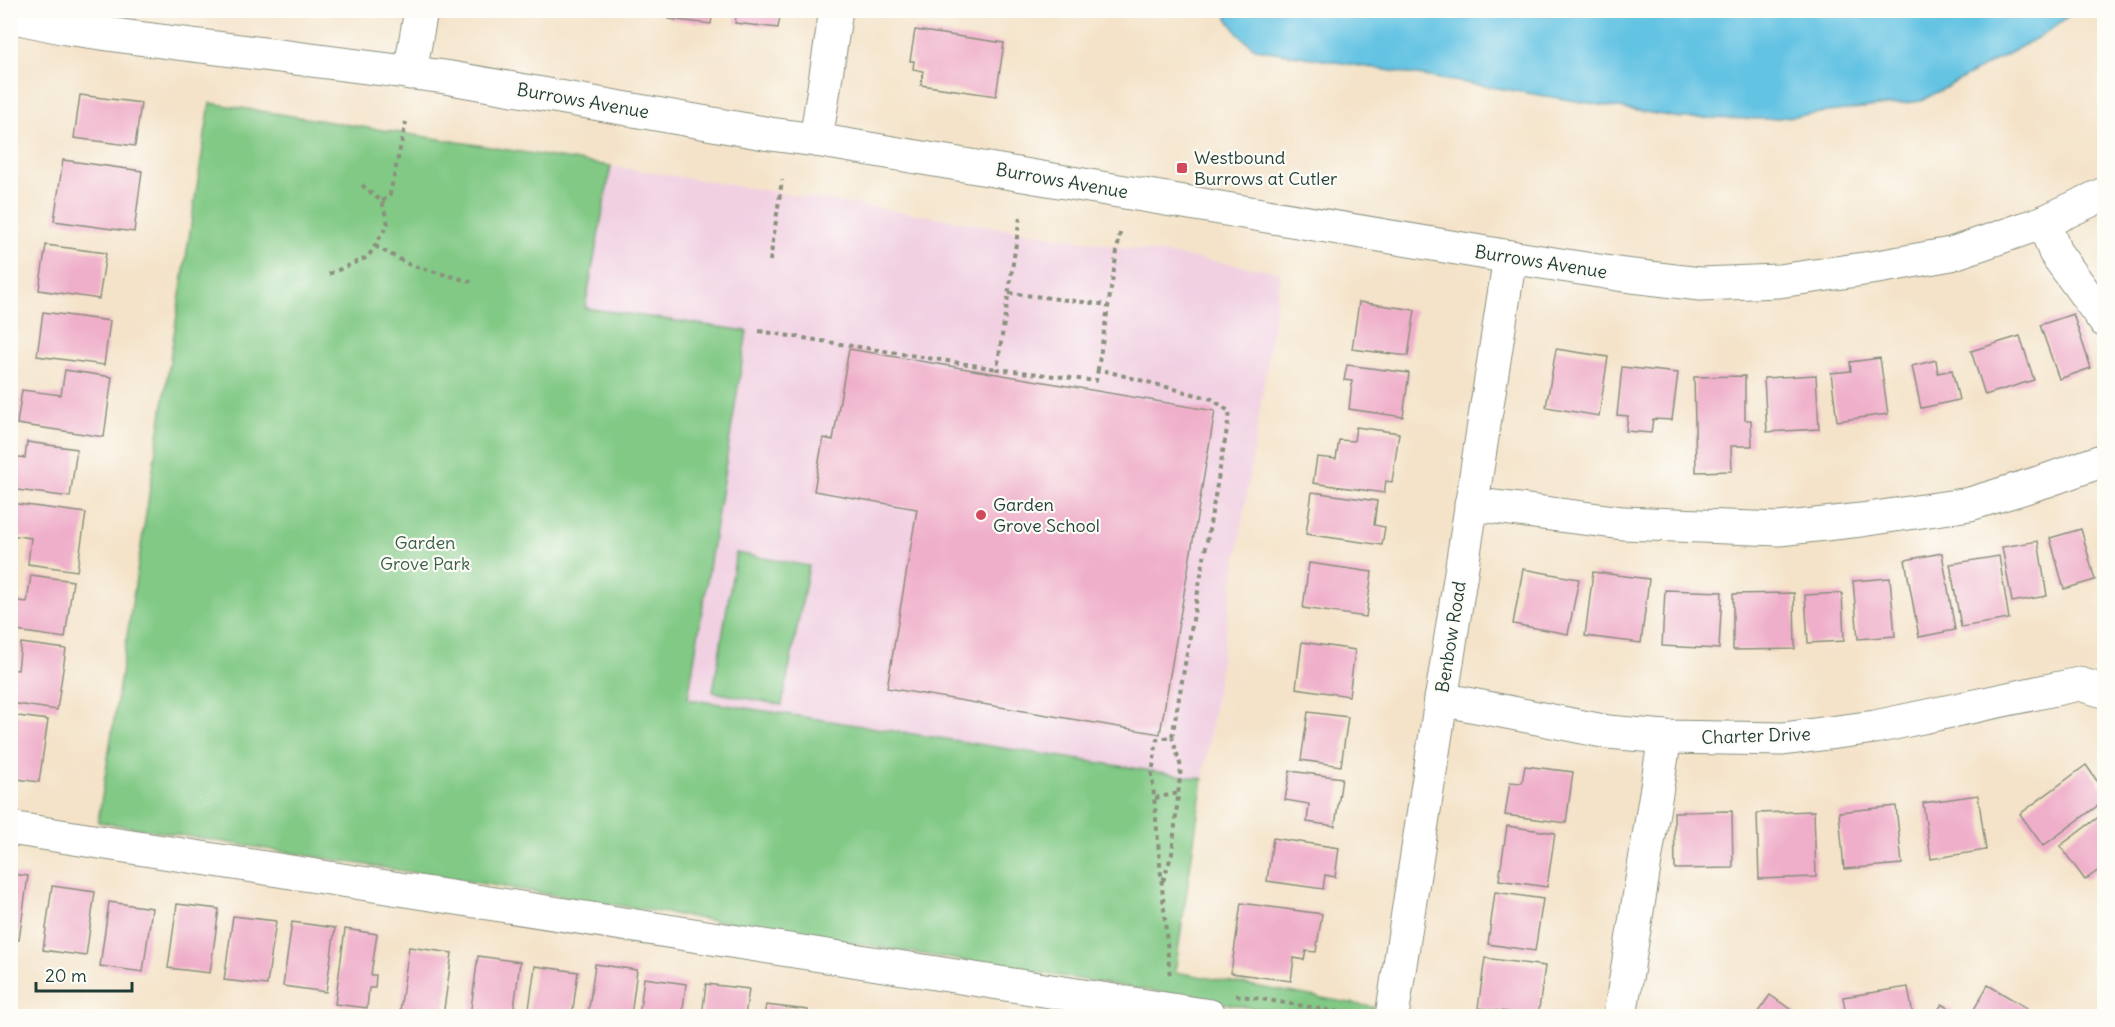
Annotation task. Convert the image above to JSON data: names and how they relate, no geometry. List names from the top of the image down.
{
  "streets": {
    "street": ["Burrows Avenue", "Benbow Road", "Charter Drive"]
  },
  "crossings": [
    ["Burrows Avenue", "Benbow Road"],
    ["Benbow Road", "Charter Drive"]
  ],
  "parks": ["Garden Grove Park"],
  "places": {
    "transit": ["Westbound Burrows at Cutler"],
    "other": ["Garden Grove School"]
  },
  "scale_bar": "20 m"
}
